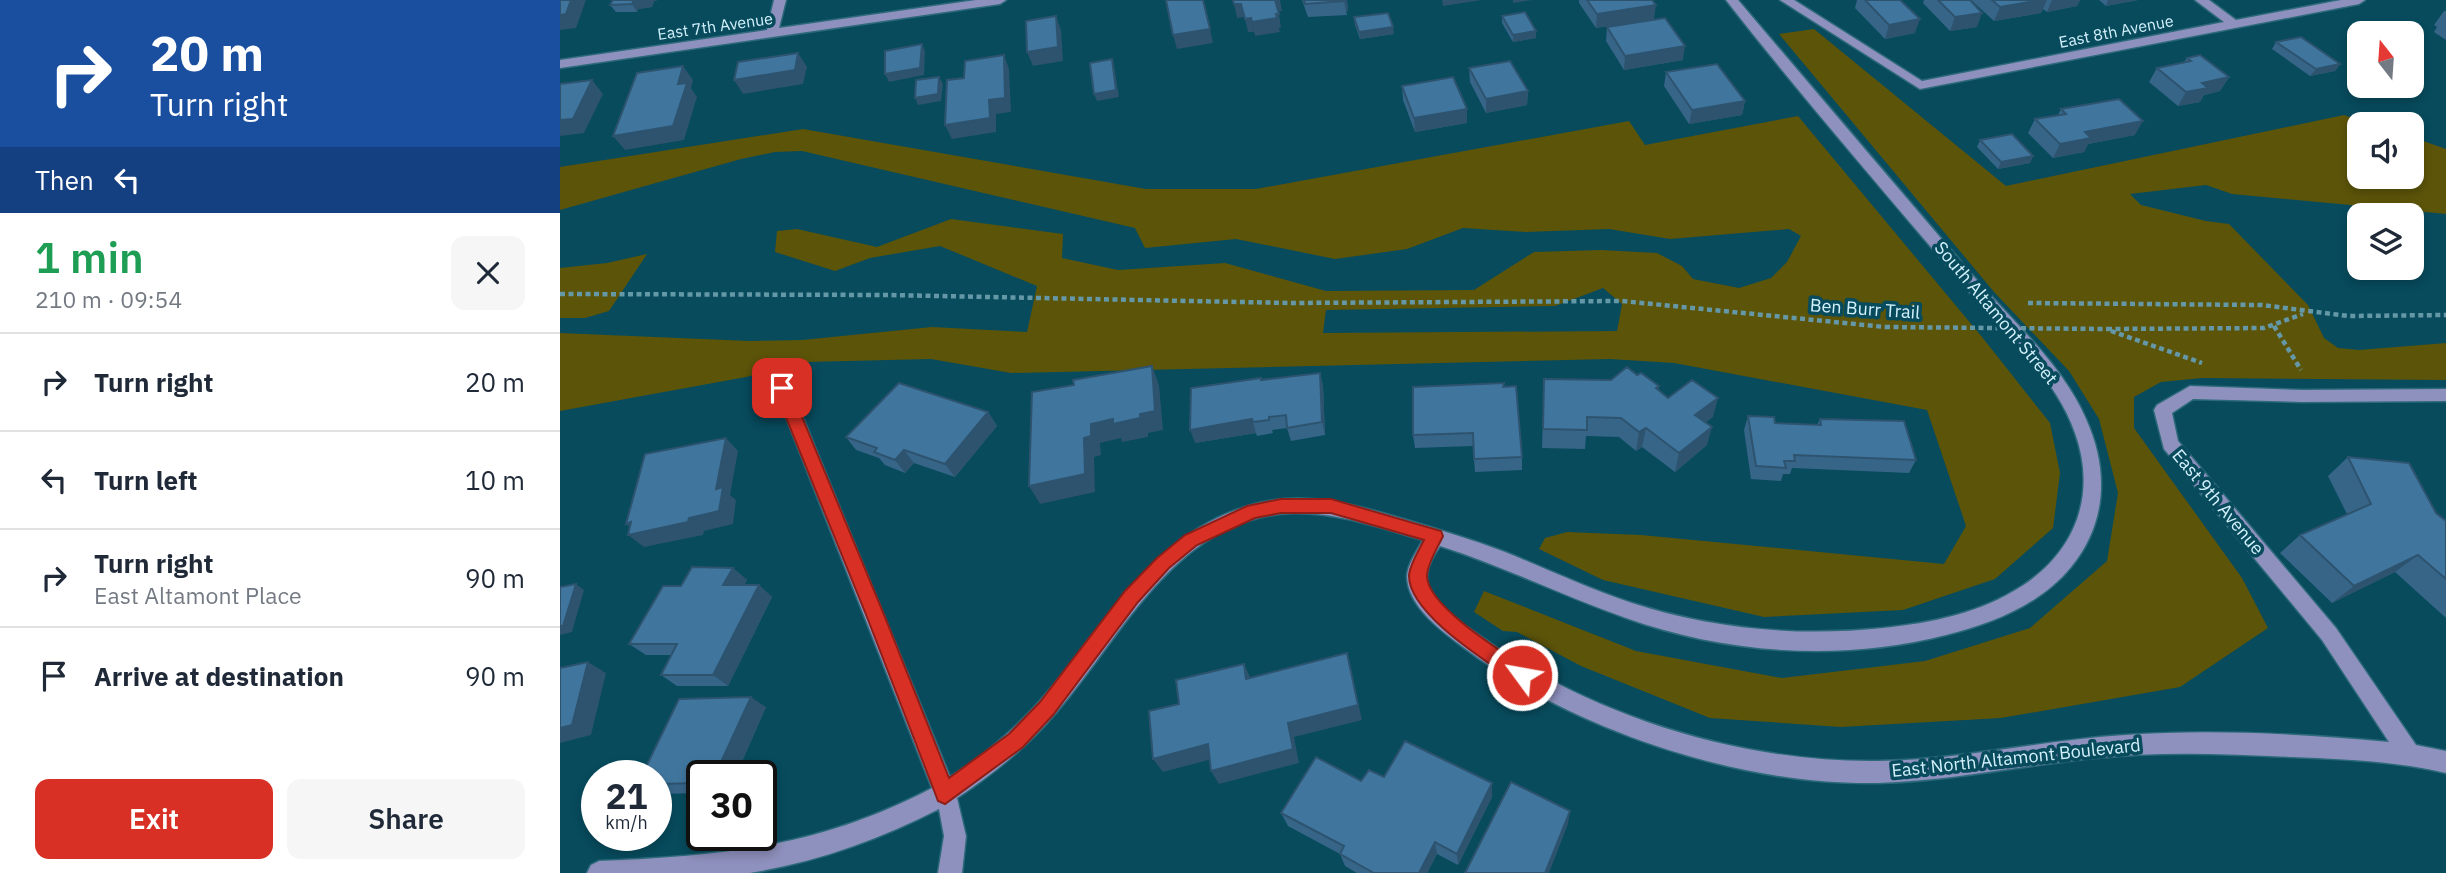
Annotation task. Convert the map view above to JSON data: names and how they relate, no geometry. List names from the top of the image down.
{
  "streets": {
    "street": [
      "East 7th Avenue",
      "East 8th Avenue",
      "South Altamont Street",
      "East 9th Avenue",
      "East North Altamont Boulevard"
    ],
    "path": ["Ben Burr Trail"]
  },
  "crossings": [
    ["South Altamont Street", "East North Altamont Boulevard"],
    ["East 9th Avenue", "East North Altamont Boulevard"]
  ],
  "north": "top",
  "page": {
    "turn": ["20 m", "Turn right"],
    "then": "Then",
    "heading": ["1 min", "210 m · 09:54"],
    "list": [
      {
        "name": "Turn right",
        "value": "20 m"
      },
      {
        "name": "Turn left",
        "value": "10 m"
      },
      {
        "name": "Turn right",
        "note": "East Altamont Place",
        "value": "90 m"
      },
      {
        "name": "Arrive at destination",
        "value": "90 m"
      }
    ],
    "speed": "21 km/h",
    "limit": "30",
    "buttons": ["Exit", "Share"]
  }
}
